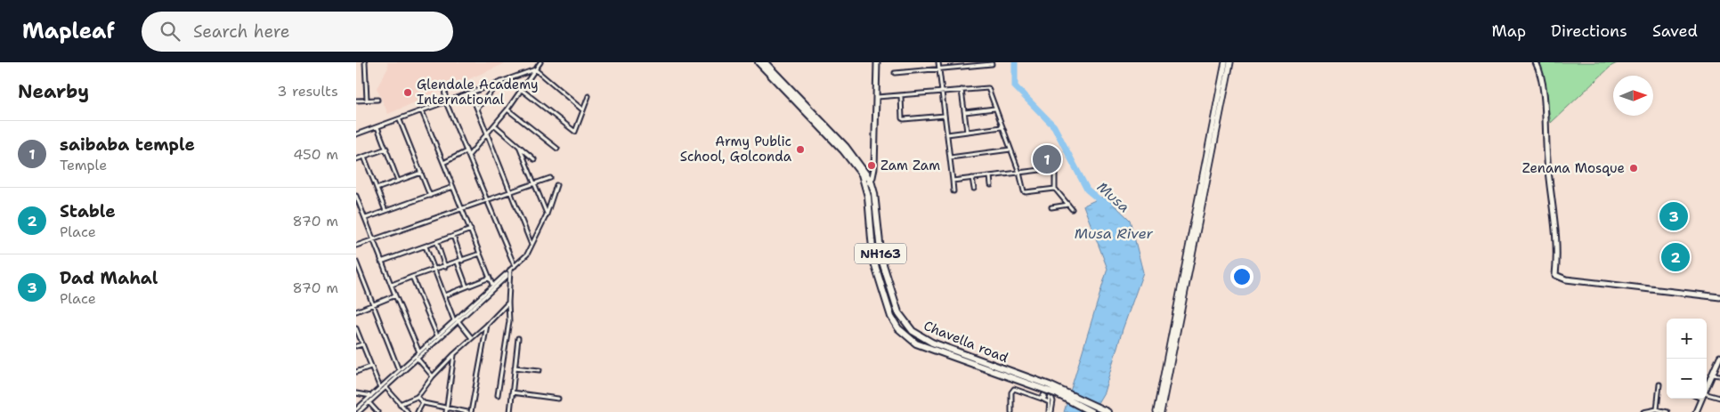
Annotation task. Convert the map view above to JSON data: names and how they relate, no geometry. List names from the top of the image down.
{
  "streets": {
    "highway": ["NH163", "Chavella road"]
  },
  "crossings": [
    ["NH163", "Chavella road"]
  ],
  "water": ["Musa", "Musa River"],
  "places": [
    "Glendale Academy International",
    "Army Public School, Golconda",
    "Zam Zam",
    "Zenana Mosque"
  ],
  "north": "right",
  "page": {
    "header": "Mapleaf",
    "search": "Search here",
    "nav": ["Map", "Directions", "Saved"],
    "heading": ["Nearby", "3 results"],
    "list": [
      {
        "mark": "1",
        "name": "saibaba temple",
        "note": "Temple",
        "value": "450 m"
      },
      {
        "mark": "2",
        "name": "Stable",
        "note": "Place",
        "value": "870 m"
      },
      {
        "mark": "3",
        "name": "Dad Mahal",
        "note": "Place",
        "value": "870 m"
      }
    ],
    "pins": ["1", "3", "2"],
    "map_buttons": ["+", "−"]
  }
}
